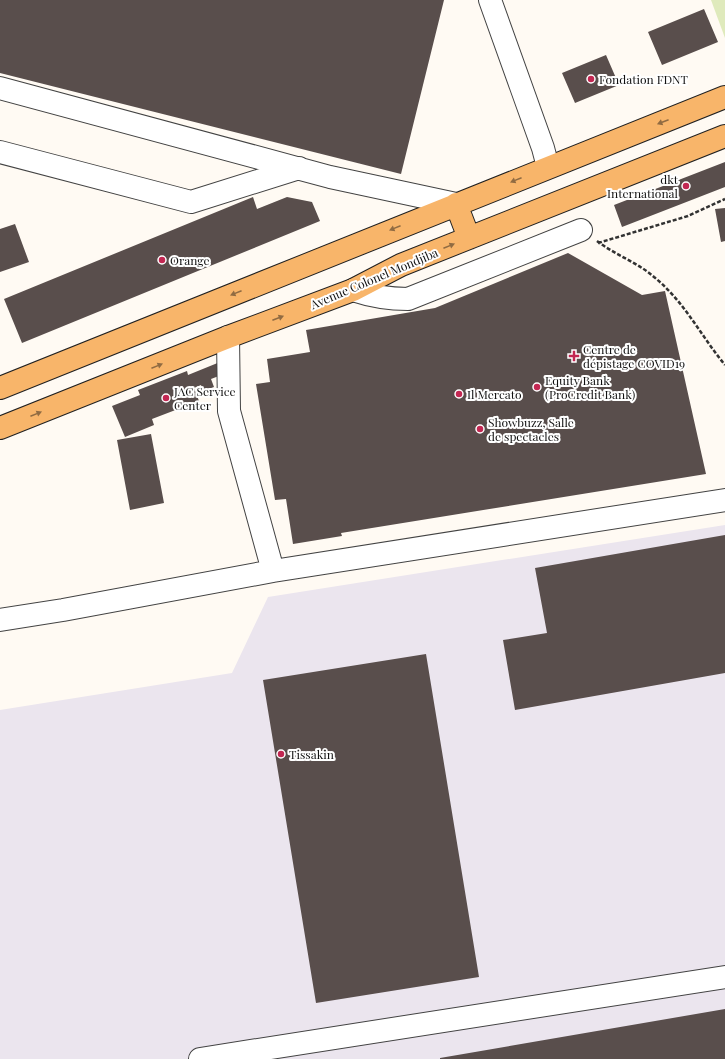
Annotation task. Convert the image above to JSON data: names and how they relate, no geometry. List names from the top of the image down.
{
  "streets": {
    "main road": ["Avenue Colonel Mondjiba"]
  },
  "places": {
    "other": [
      "Fondation FDNT",
      "dkt International",
      "Orange",
      "Equity Bank (ProCredit Bank)",
      "Il Mercato",
      "JAC Service Center",
      "Showbuzz, Salle de spectacles",
      "Tissakin"
    ],
    "health": ["Centre de dépistage COVID19"]
  }
}
